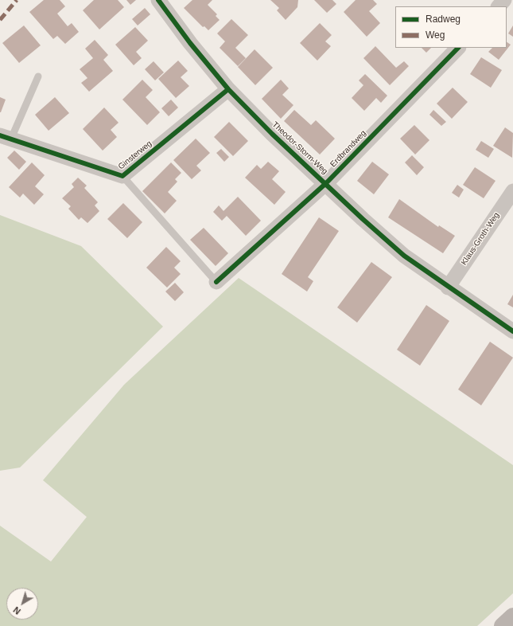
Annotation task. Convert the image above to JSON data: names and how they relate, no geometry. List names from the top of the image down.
{
  "streets": {
    "street": [
      "Theodor-Storm-Weg",
      "Erdbrandweg",
      "Ginsterweg",
      "Klaus-Groth-Weg"
    ]
  },
  "crossings": [
    ["Theodor-Storm-Weg", "Erdbrandweg"],
    ["Theodor-Storm-Weg", "Ginsterweg"],
    ["Theodor-Storm-Weg", "Klaus-Groth-Weg"]
  ],
  "legend": ["Radweg", "Weg"],
  "north": "bottom left"
}
